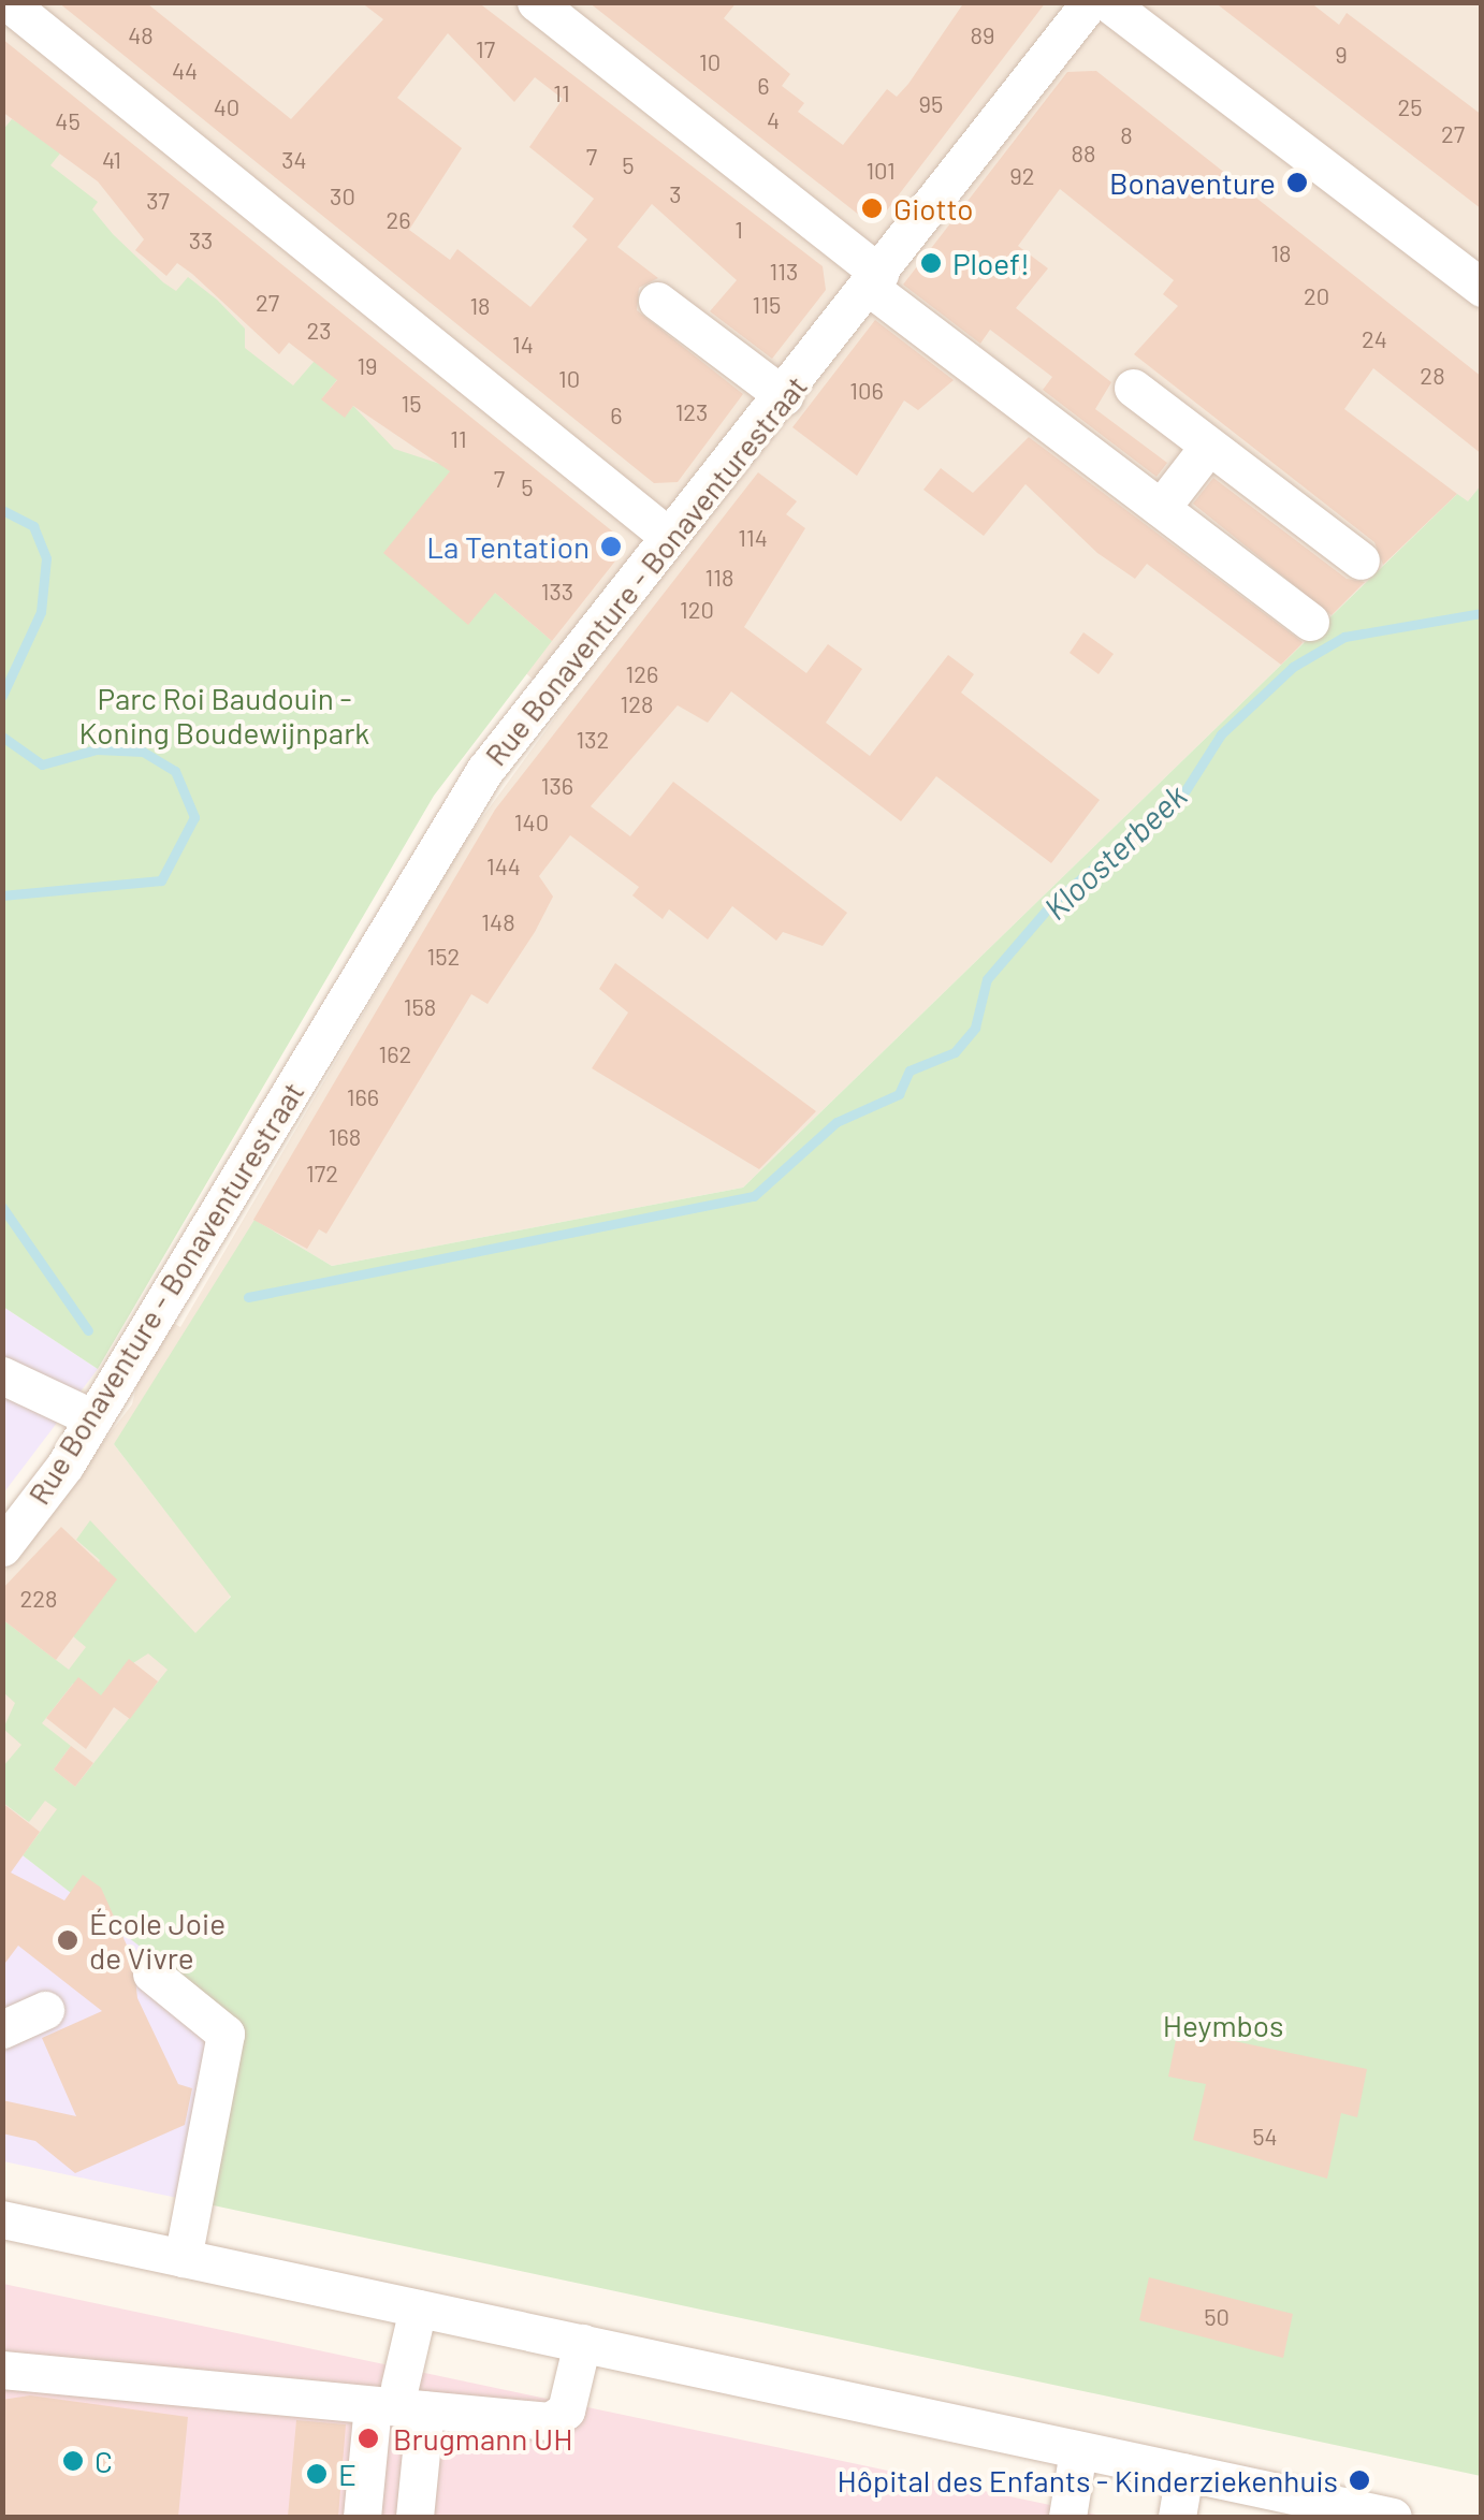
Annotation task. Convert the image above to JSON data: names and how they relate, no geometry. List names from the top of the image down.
{
  "streets": {
    "street": ["Rue Bonaventure - Bonaventurestraat"]
  },
  "water": ["Kloosterbeek"],
  "parks": ["Parc Roi Baudouin - Koning Boudewijnpark", "Heymbos"],
  "places": [
    "Bonaventure",
    "Giotto",
    "Ploef!",
    "La Tentation",
    "École Joie de Vivre",
    "Brugmann UH",
    "C",
    "E",
    "Hôpital des Enfants - Kinderziekenhuis"
  ],
  "house_numbers": [
    "48",
    "89",
    "17",
    "9",
    "10",
    "44",
    "6",
    "11",
    "95",
    "40",
    "25",
    "4",
    "45",
    "27",
    "8",
    "88",
    "7",
    "41",
    "34",
    "5",
    "101",
    "92",
    "3",
    "30",
    "37",
    "26",
    "1",
    "33",
    "18",
    "113",
    "20",
    "27",
    "115",
    "18",
    "23",
    "24",
    "14",
    "19",
    "28",
    "10",
    "106",
    "15",
    "123",
    "6",
    "11",
    "7",
    "5",
    "114",
    "118",
    "133",
    "120",
    "126",
    "128",
    "132",
    "136",
    "140",
    "144",
    "148",
    "152",
    "158",
    "162",
    "166",
    "168",
    "172",
    "228",
    "54",
    "50"
  ]
}
